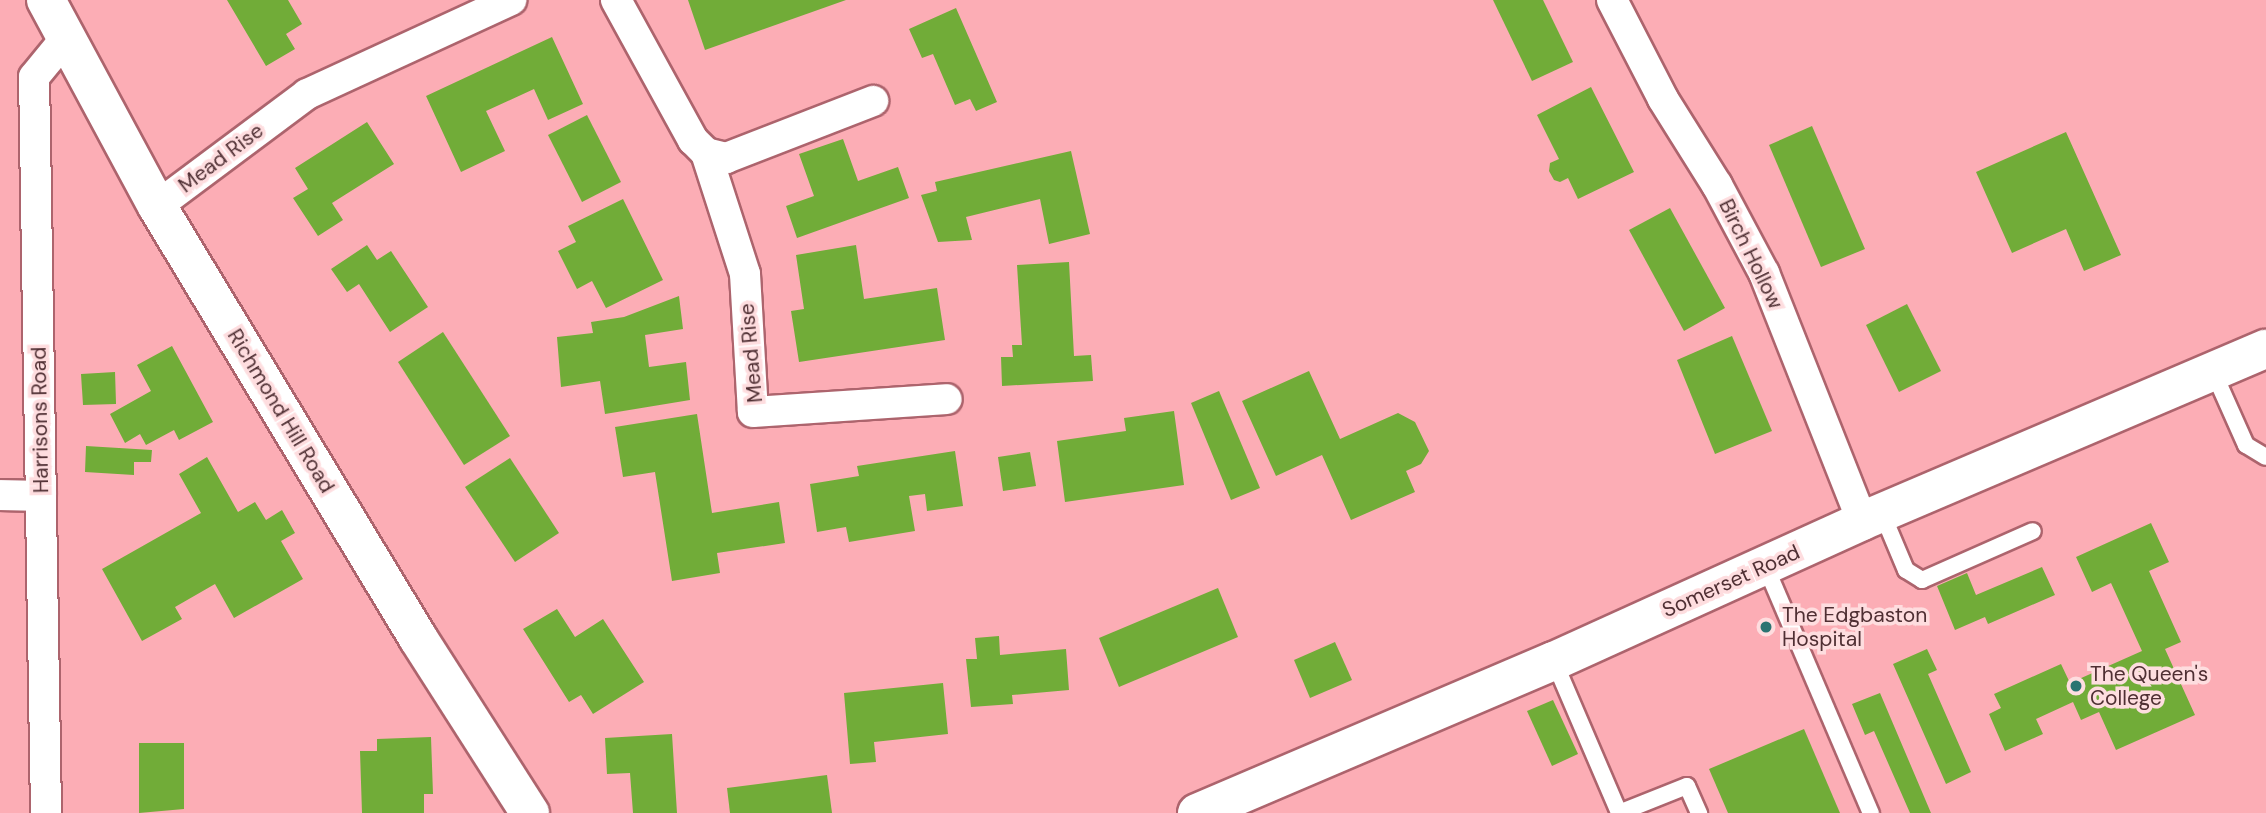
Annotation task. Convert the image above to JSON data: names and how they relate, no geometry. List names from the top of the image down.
{
  "streets": {
    "street": [
      "Mead Rise",
      "Birch Hollow",
      "Richmond Hill Road",
      "Harrisons Road",
      "Somerset Road"
    ]
  },
  "crossings": [
    ["Mead Rise", "Richmond Hill Road"],
    ["Birch Hollow", "Somerset Road"],
    ["Richmond Hill Road", "Harrisons Road"]
  ],
  "places": ["The Edgbaston Hospital", "The Queen's College"]
}
